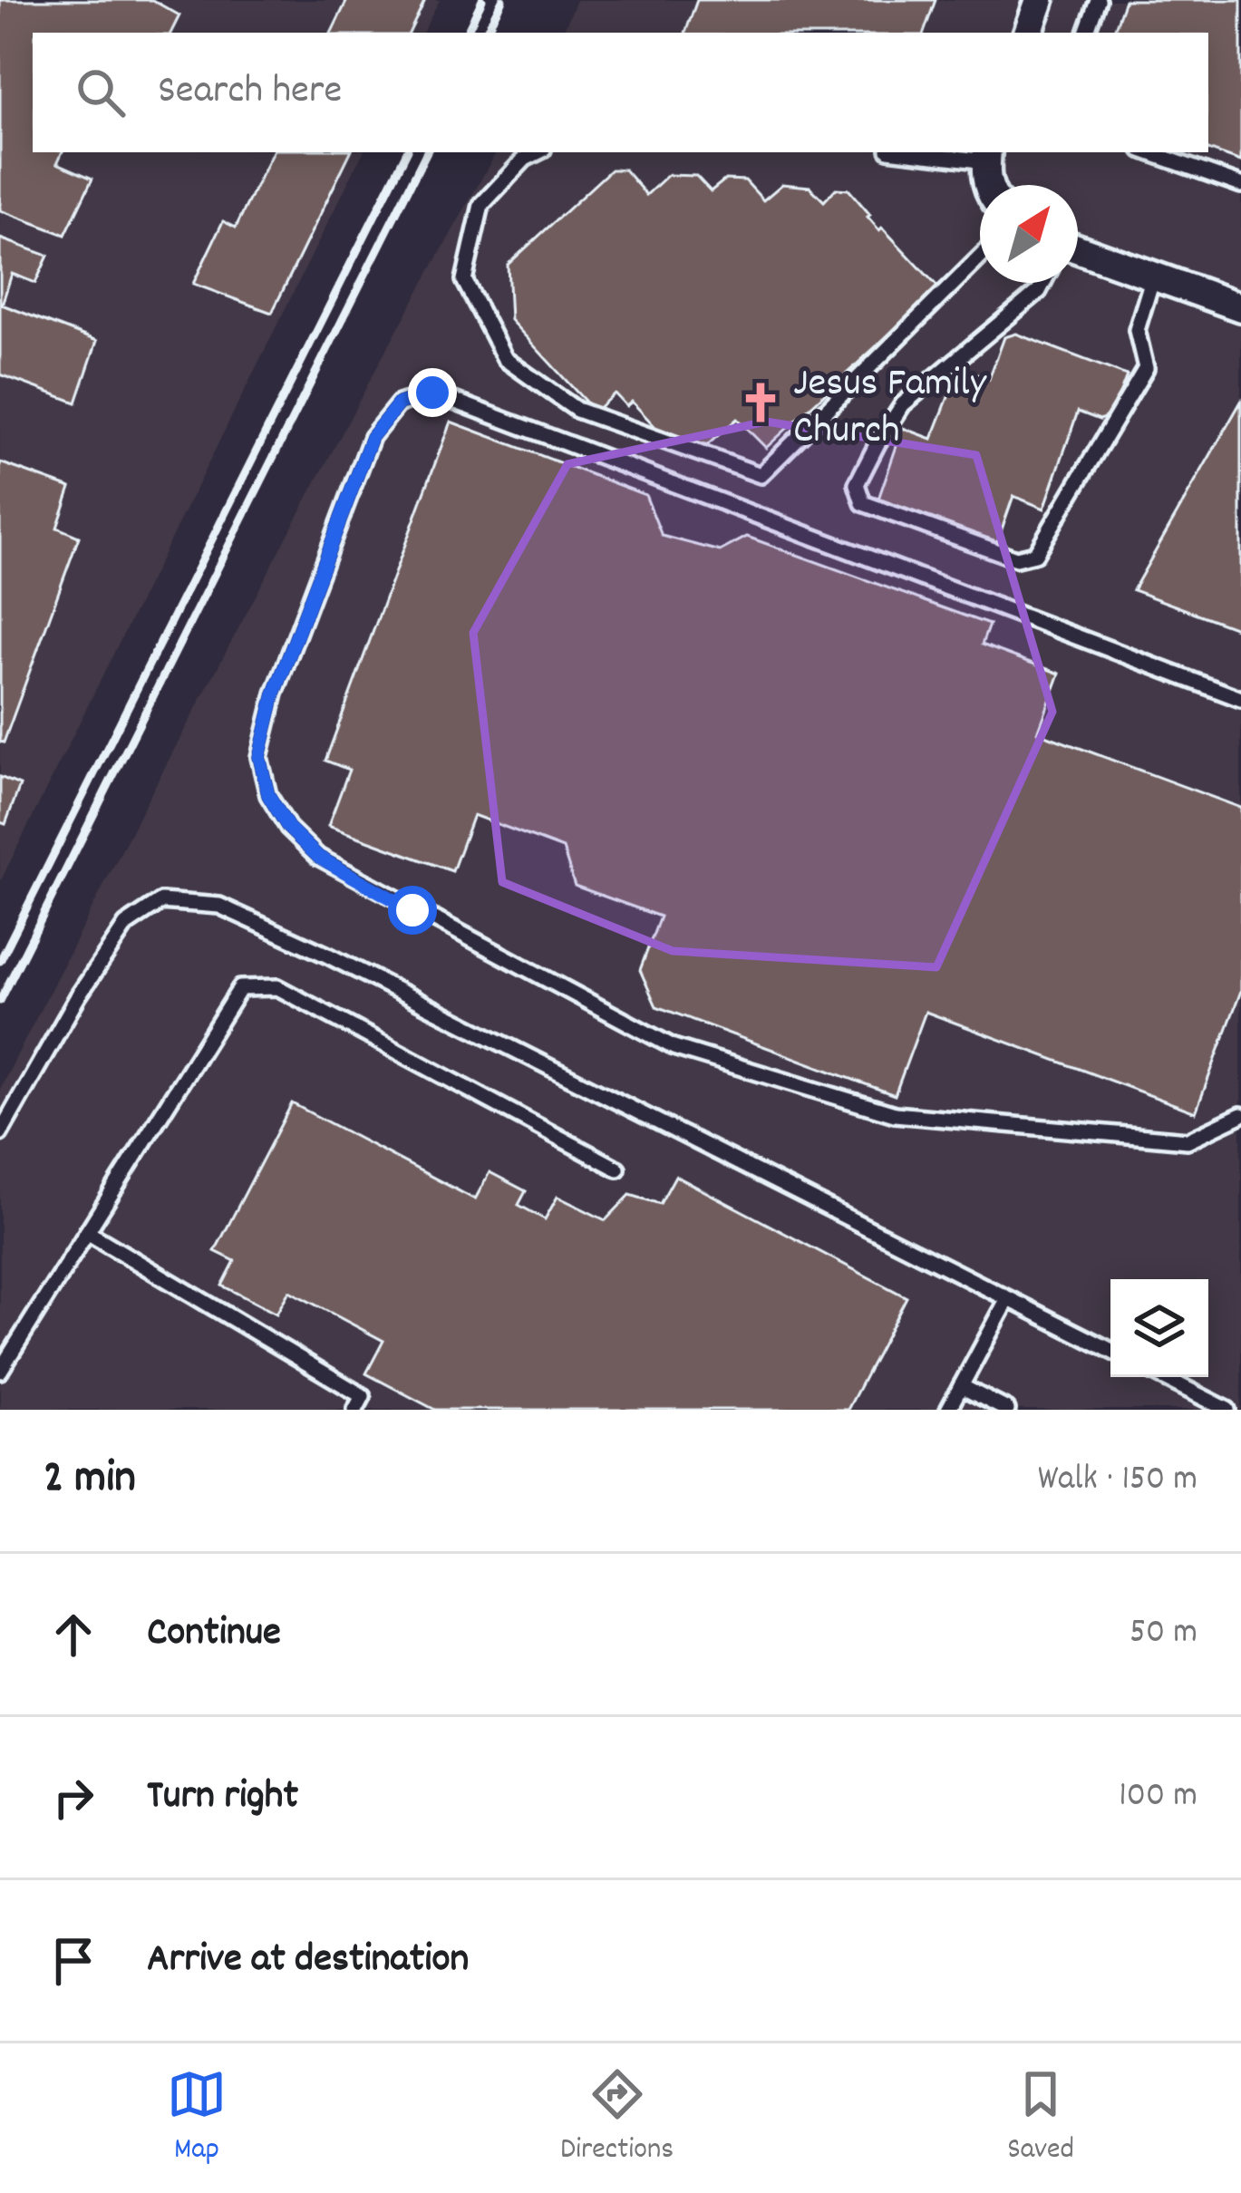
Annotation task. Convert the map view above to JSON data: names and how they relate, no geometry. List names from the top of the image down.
{
  "places": {
    "church": ["Jesus Family Church"]
  },
  "north": "top right",
  "page": {
    "search": "Search here",
    "heading": ["2 min", "Walk · 150 m"],
    "list": [
      ["Continue", "50 m"],
      ["Turn right", "100 m"],
      "Arrive at destination"
    ],
    "nav": ["Map", "Directions", "Saved"]
  }
}
